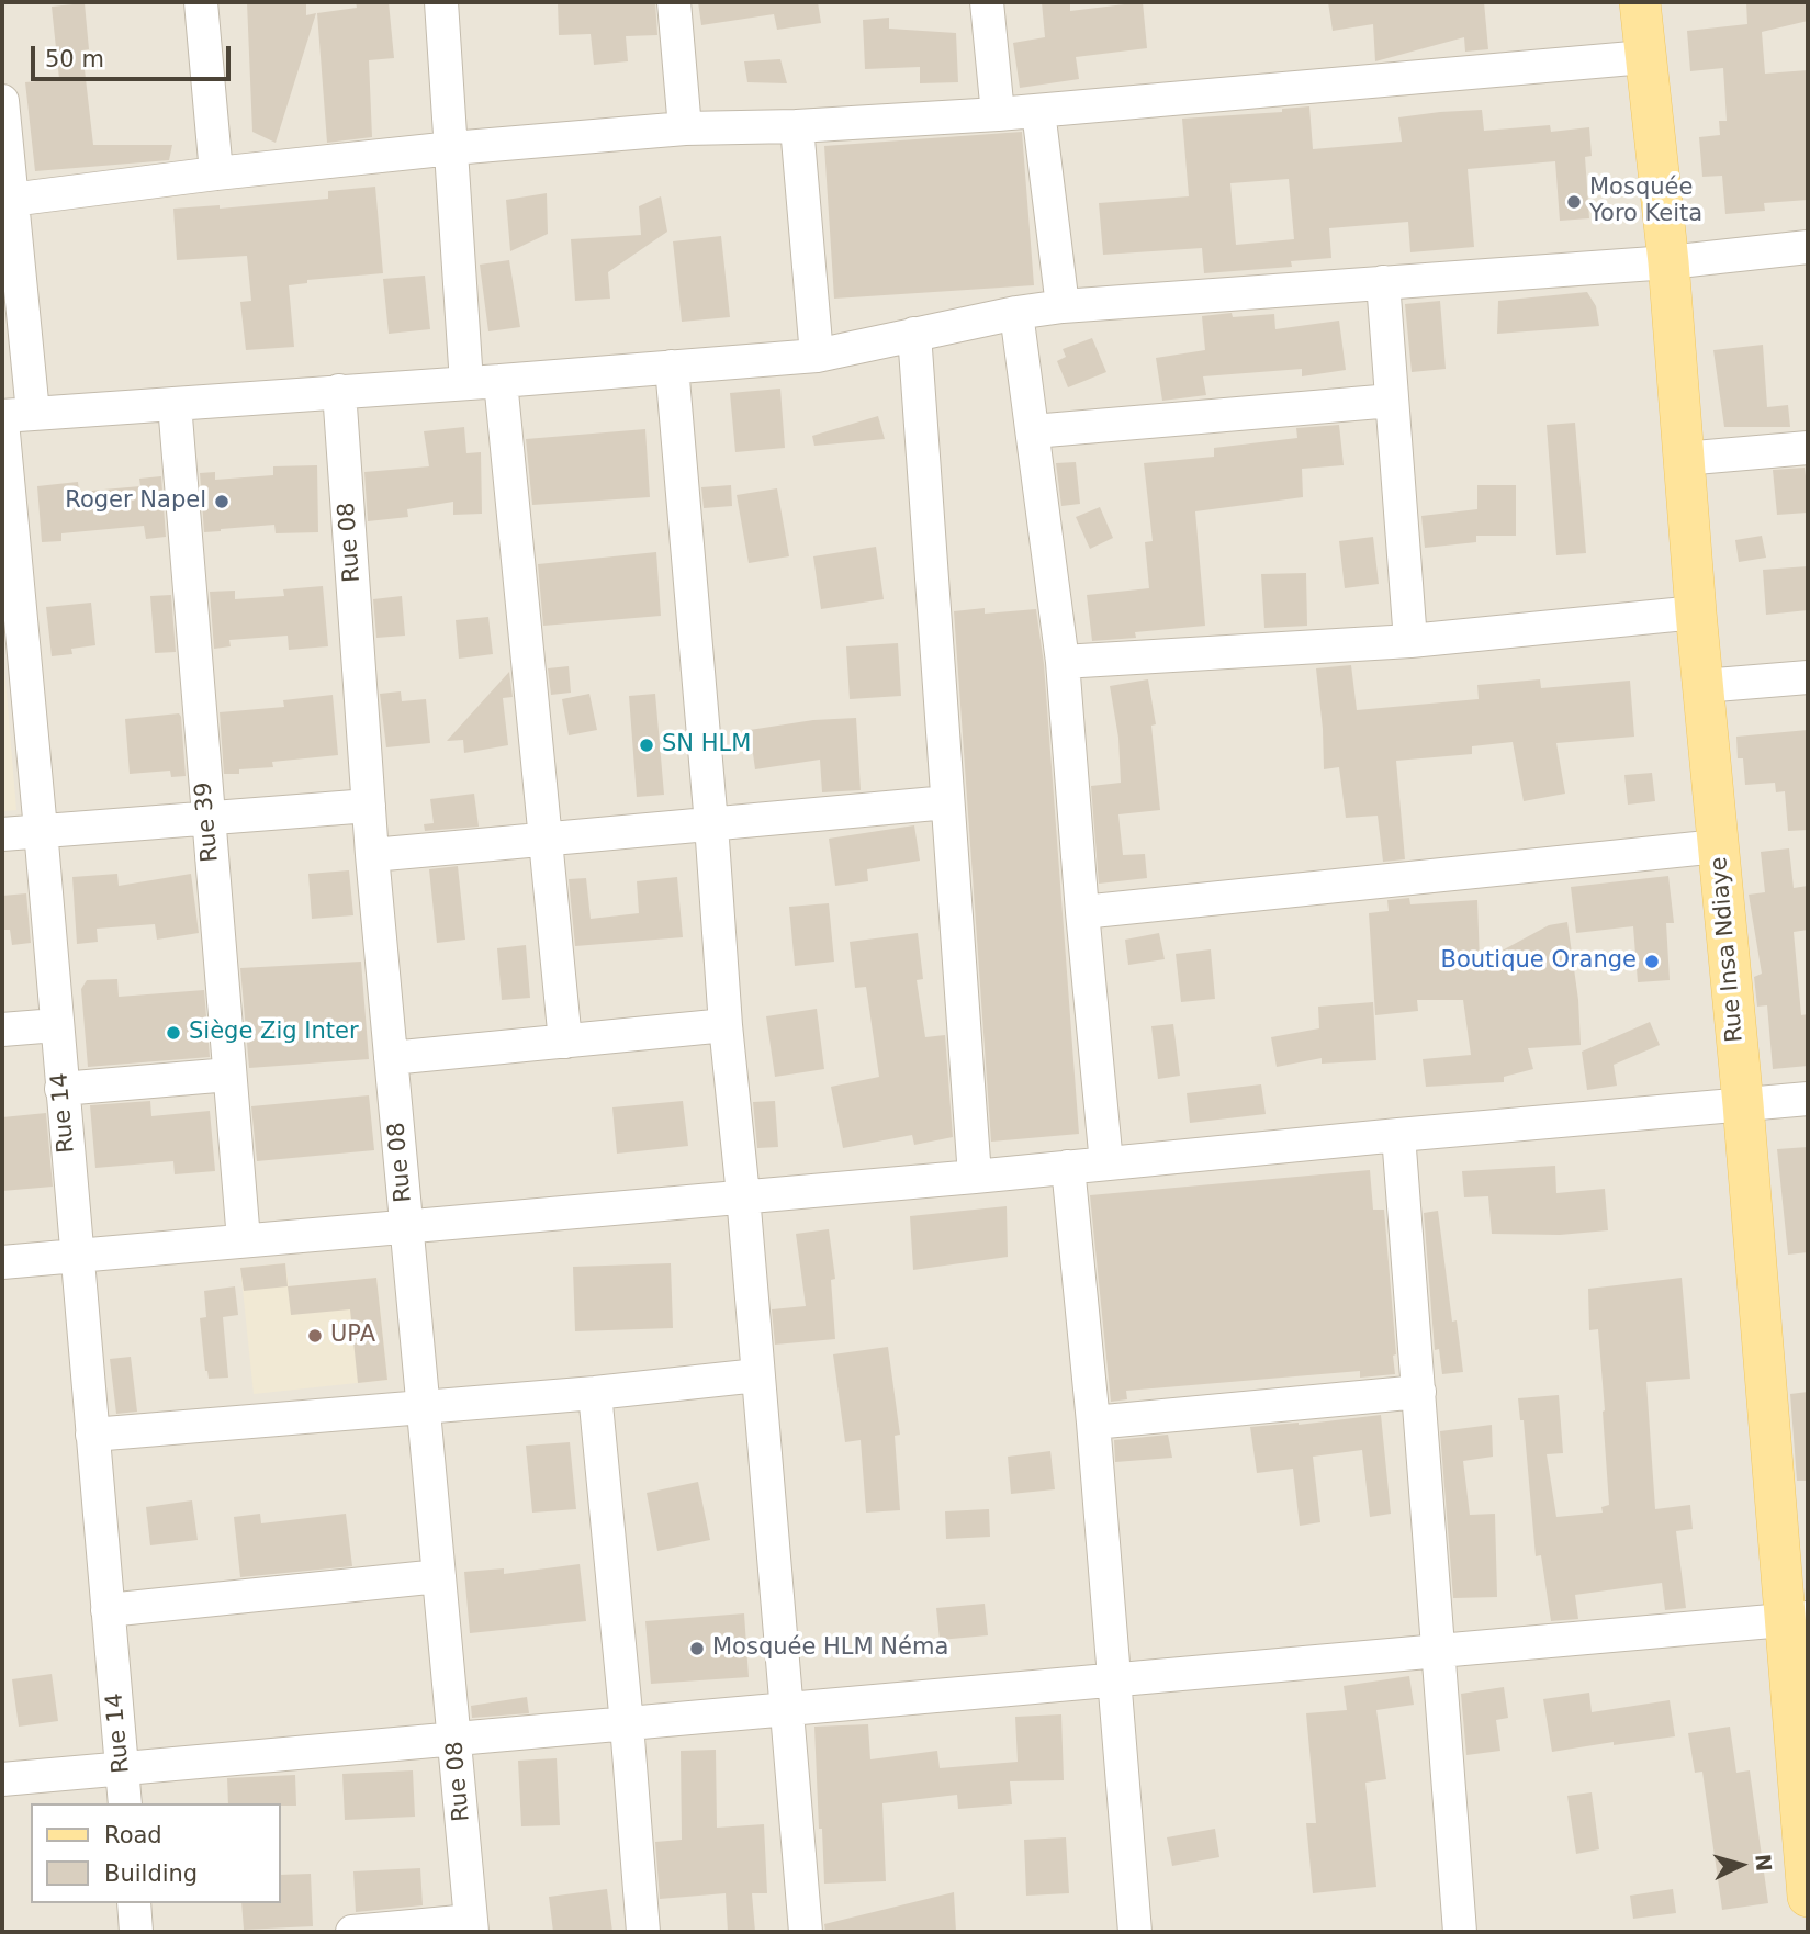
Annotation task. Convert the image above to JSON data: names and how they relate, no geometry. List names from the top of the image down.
{
  "streets": {
    "main road": ["Rue Insa Ndiaye"],
    "street": ["Rue 08", "Rue 39", "Rue 14"]
  },
  "places": [
    "Mosquée Yoro Keita",
    "Roger Napel",
    "SN HLM",
    "Boutique Orange",
    "Siège Zig Inter",
    "UPA",
    "Mosquée HLM Néma"
  ],
  "legend": ["Road", "Building"],
  "scale_bar": "50 m",
  "north": "right"
}
